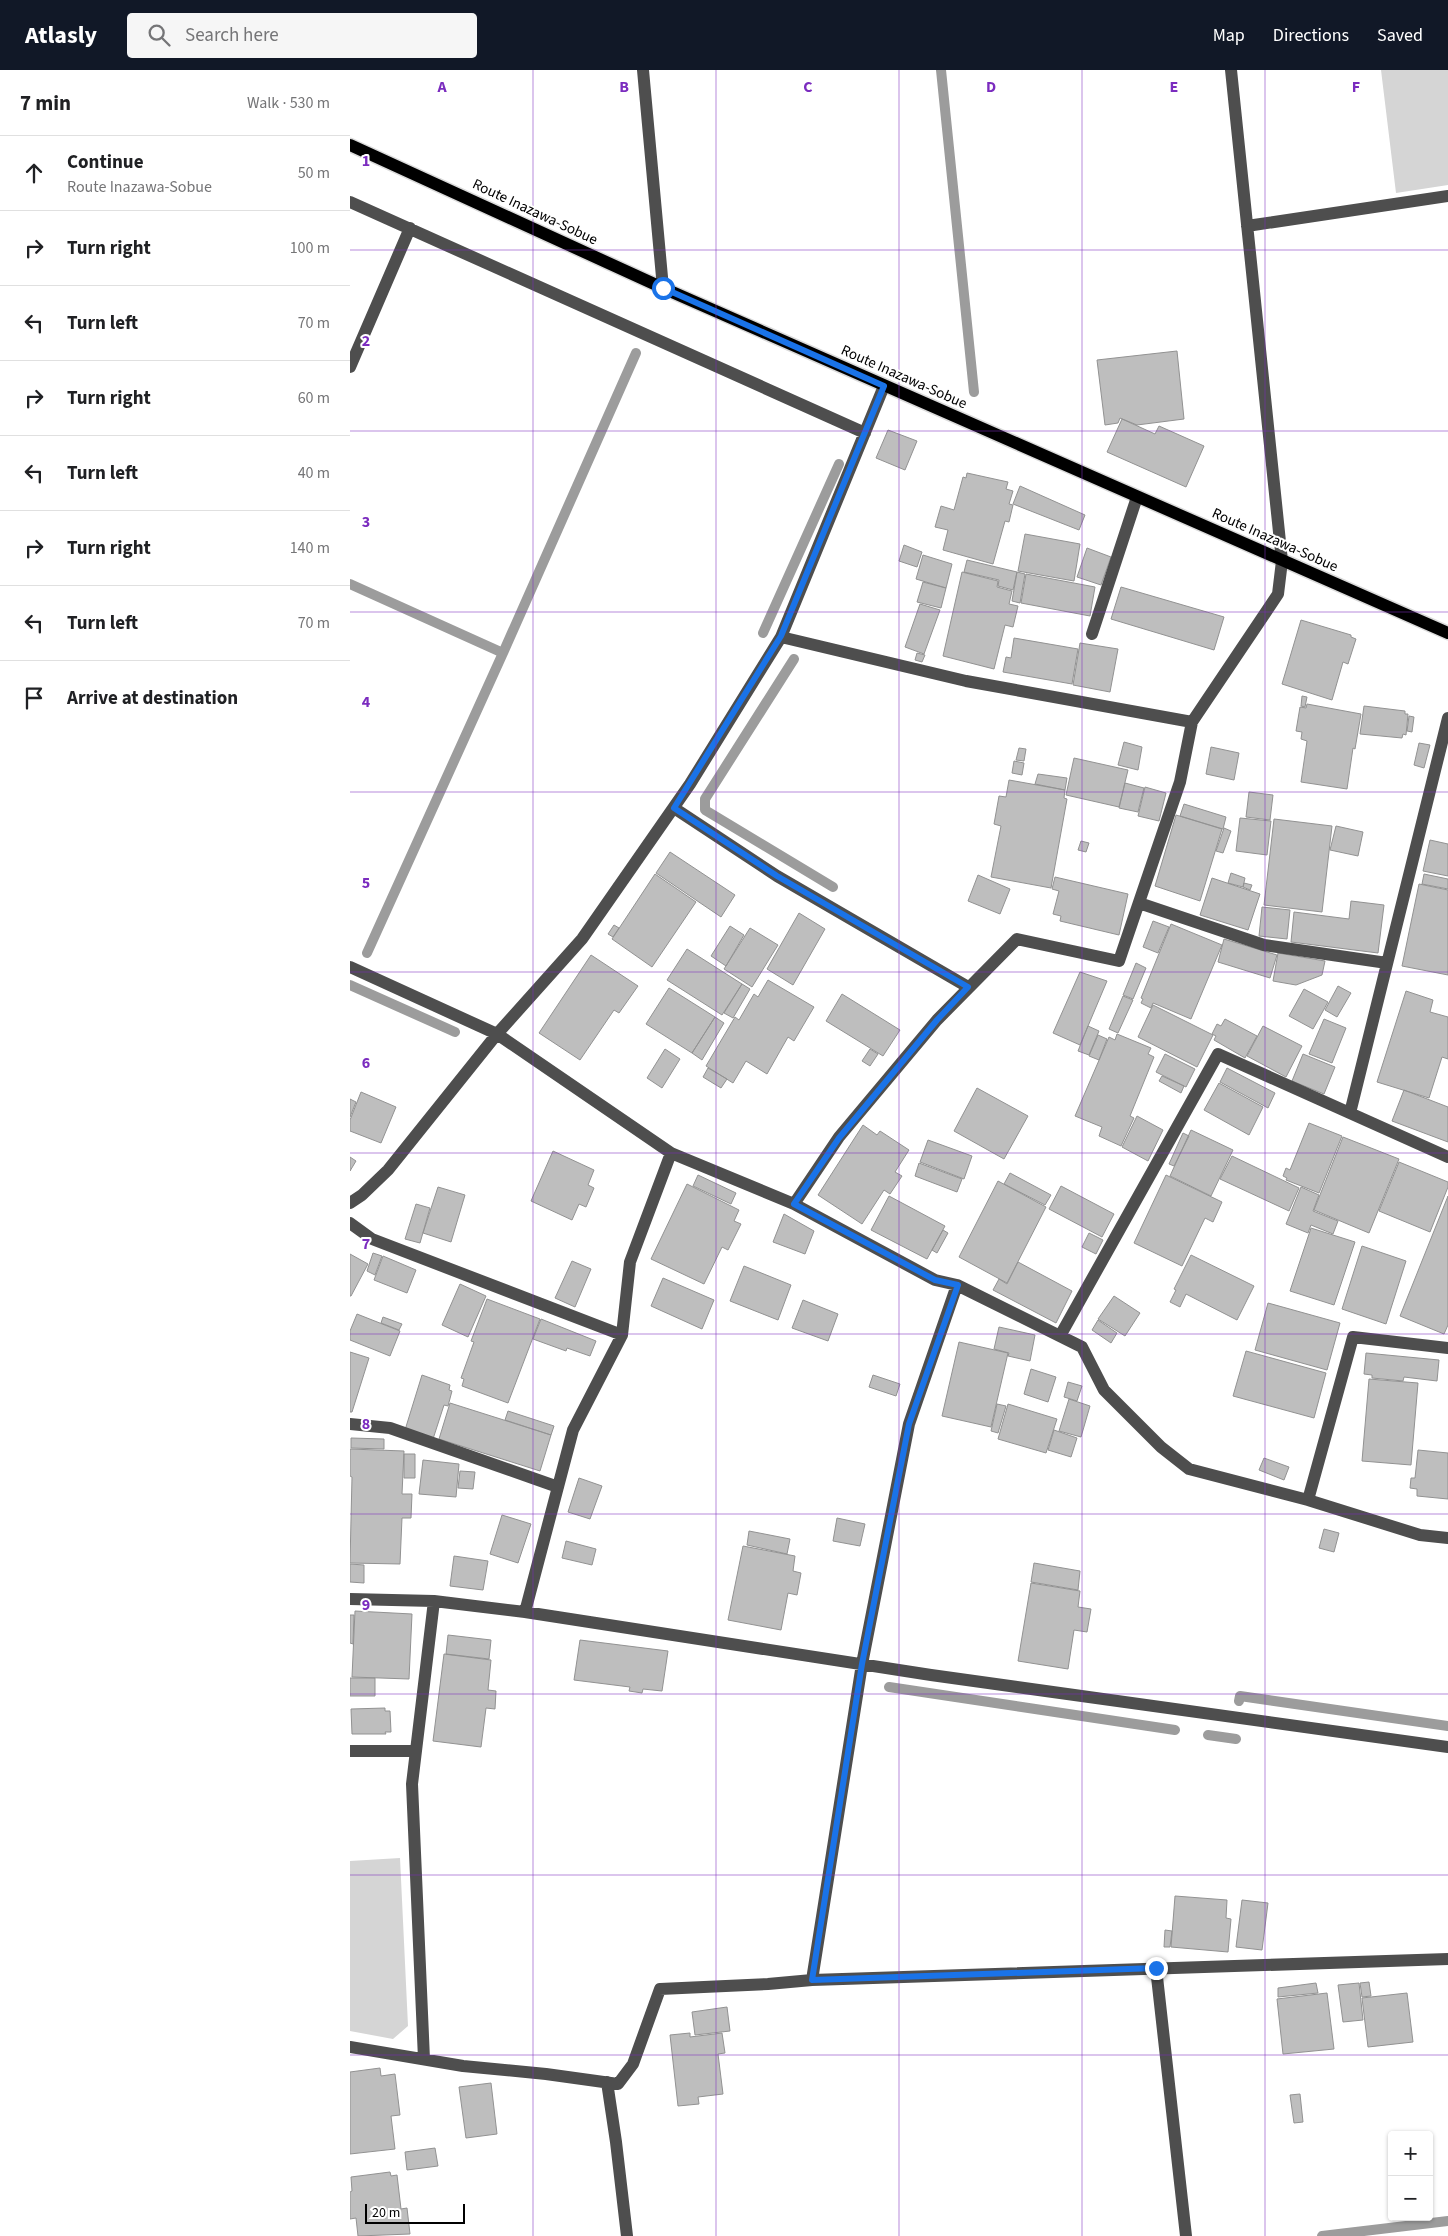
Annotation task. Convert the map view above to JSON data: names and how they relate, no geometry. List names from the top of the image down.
{
  "streets": {
    "main road": ["Route Inazawa-Sobue"]
  },
  "scale_bar": "20 m",
  "page": {
    "header": "Atlasly",
    "search": "Search here",
    "nav": ["Map", "Directions", "Saved"],
    "heading": ["7 min", "Walk · 530 m"],
    "list": [
      ["Continue", "Route Inazawa-Sobue", "50 m"],
      ["Turn right", "100 m"],
      ["Turn left", "70 m"],
      ["Turn right", "60 m"],
      ["Turn left", "40 m"],
      ["Turn right", "140 m"],
      ["Turn left", "70 m"],
      "Arrive at destination"
    ],
    "map_buttons": ["+", "−"],
    "scale": "20 m"
  },
  "grid": {
    "columns": [
      "A",
      "B",
      "C",
      "D",
      "E",
      "F"
    ],
    "rows": [
      "1",
      "2",
      "3",
      "4",
      "5",
      "6",
      "7",
      "8",
      "9"
    ]
  }
}
